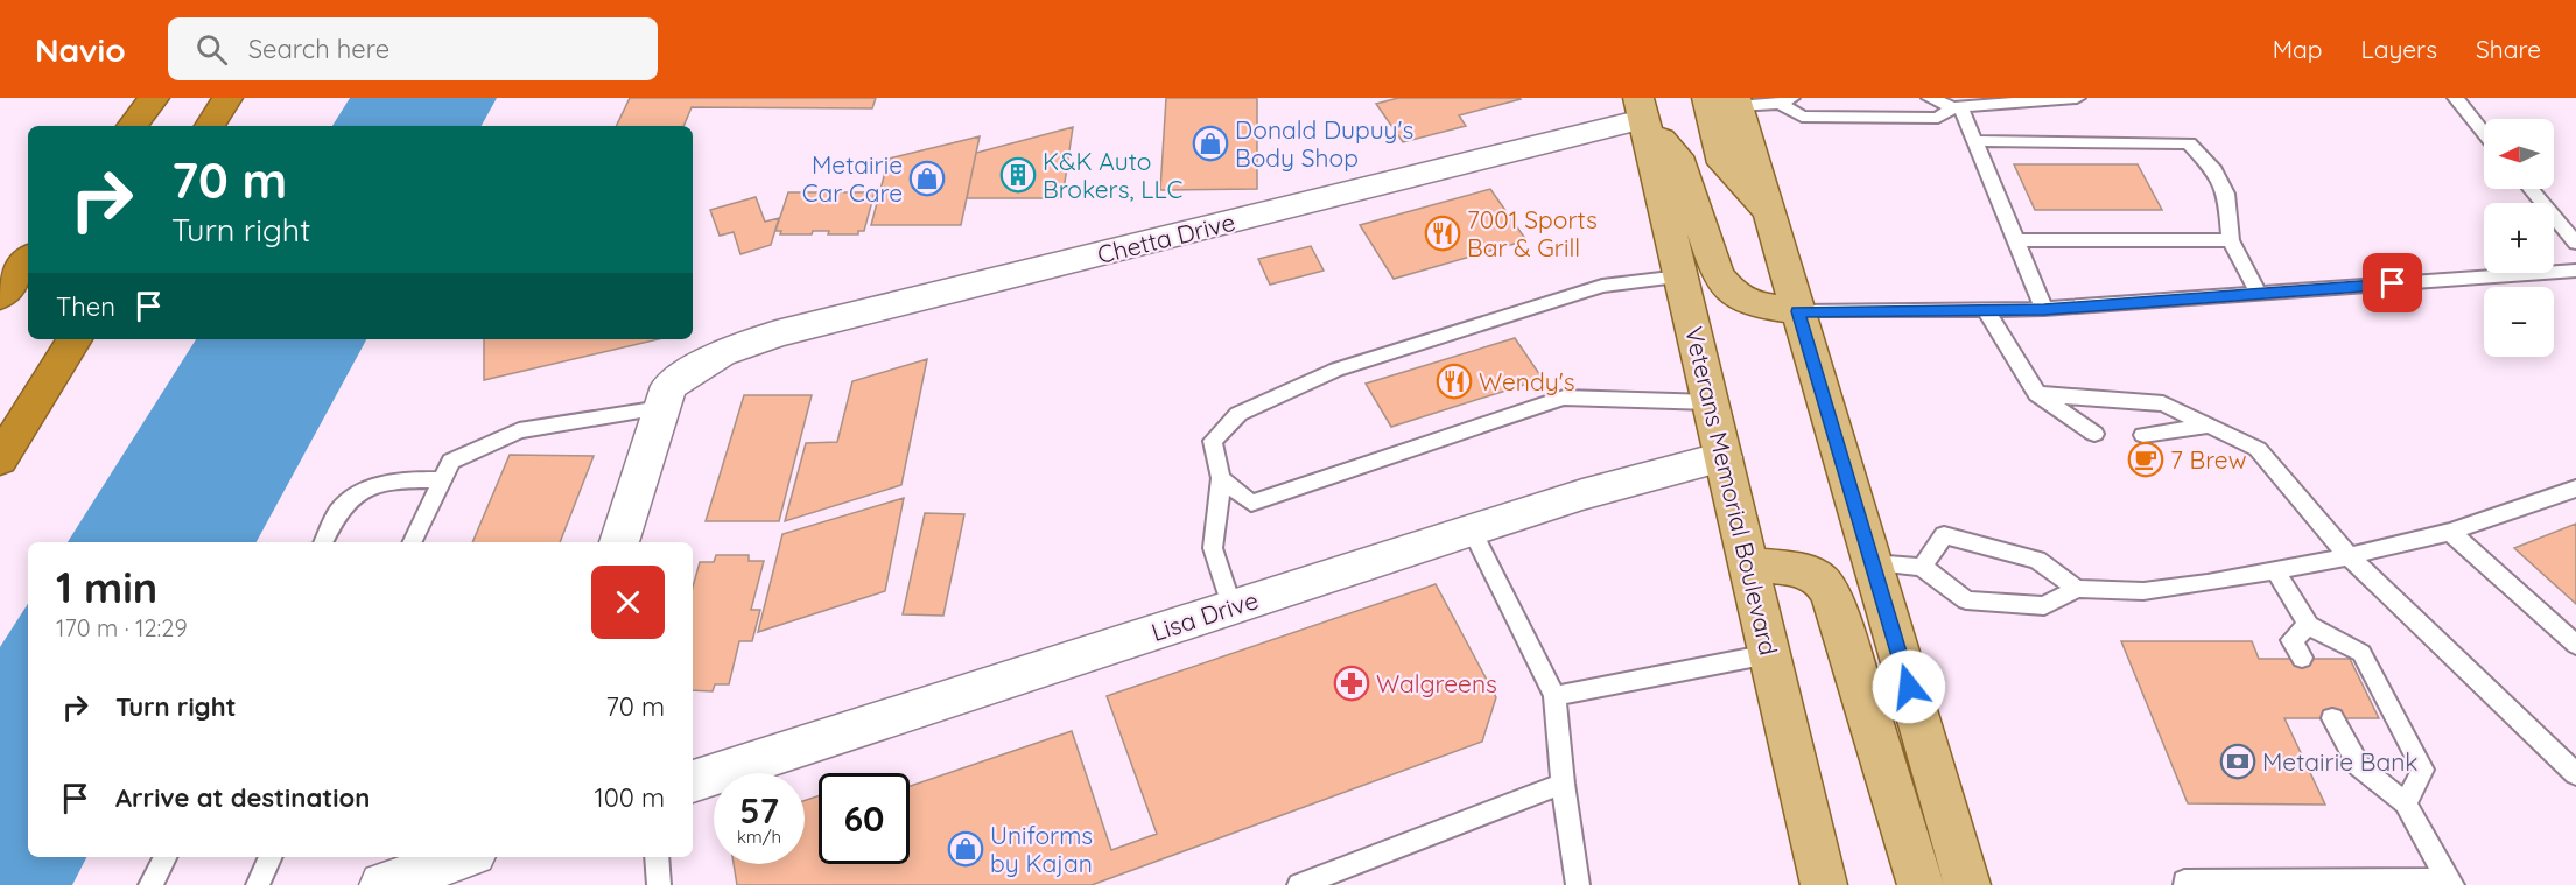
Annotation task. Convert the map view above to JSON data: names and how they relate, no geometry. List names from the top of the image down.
{
  "streets": {
    "main road": ["Veterans Memorial Boulevard"],
    "street": ["Chetta Drive", "Lisa Drive"]
  },
  "crossings": [
    ["Chetta Drive", "Veterans Memorial Boulevard"],
    ["Veterans Memorial Boulevard", "Lisa Drive"]
  ],
  "places": {
    "shop": ["Donald Dupuy's Body Shop", "Metairie Car Care", "Uniforms by Kajan"],
    "building": ["K&K Auto Brokers, LLC"],
    "restaurant": ["7001 Sports Bar & Grill", "Wendy's"],
    "cafe": ["7 Brew"],
    "pharmacy": ["Walgreens"],
    "bank": ["Metairie Bank"]
  },
  "north": "left",
  "page": {
    "header": "Navio",
    "search": "Search here",
    "nav": ["Map", "Layers", "Share"],
    "map_buttons": ["+", "−"],
    "turn": ["70 m", "Turn right"],
    "then": "Then",
    "heading": ["1 min", "170 m · 12:29"],
    "list": [
      {
        "name": "Turn right",
        "value": "70 m"
      },
      {
        "name": "Arrive at destination",
        "value": "100 m"
      }
    ],
    "speed": "57 km/h",
    "limit": "60"
  }
}
